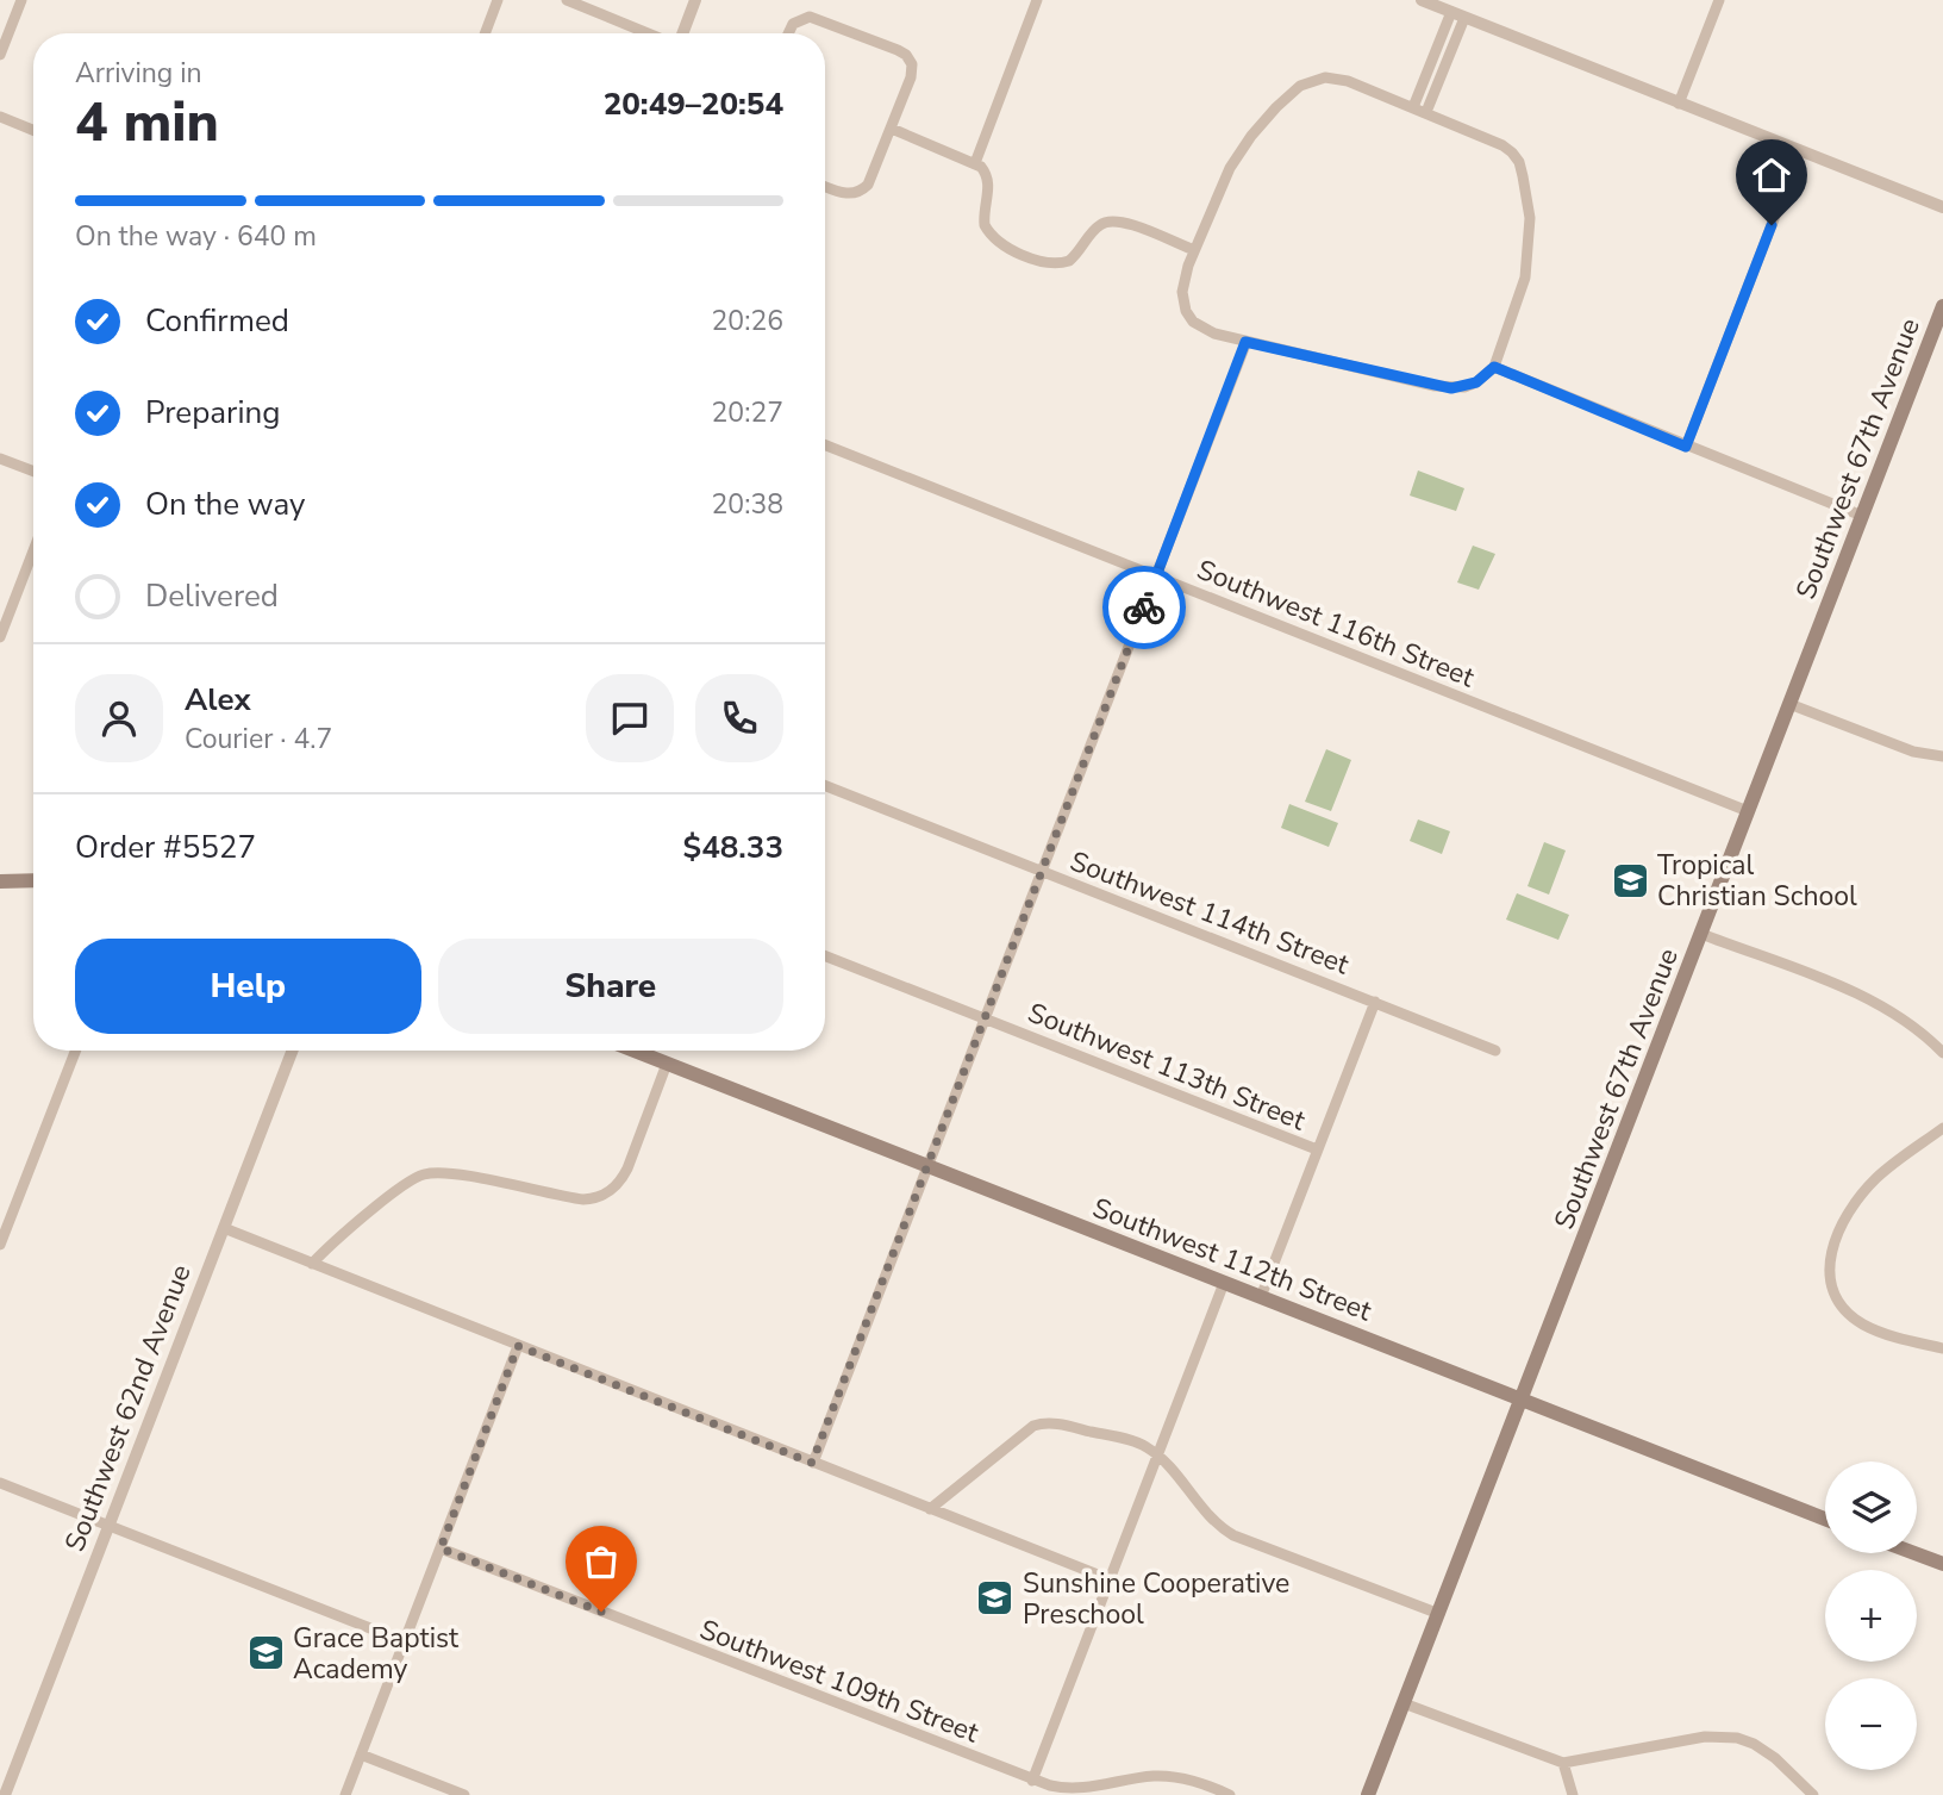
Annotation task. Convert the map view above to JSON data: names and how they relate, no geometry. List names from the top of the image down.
{
  "streets": {
    "main road": ["Southwest 67th Avenue", "Southwest 112th Street"],
    "street": [
      "Southwest 116th Street",
      "Southwest 114th Street",
      "Southwest 113th Street",
      "Southwest 62nd Avenue",
      "Southwest 109th Street"
    ]
  },
  "crossings": [
    ["Southwest 67th Avenue", "Southwest 116th Street"],
    ["Southwest 67th Avenue", "Southwest 112th Street"]
  ],
  "places": {
    "school or university": ["Tropical Christian School", "Sunshine Cooperative Preschool", "Grace Baptist Academy"]
  },
  "page": {
    "heading": ["4 min", "Arriving in", "20:49–20:54"],
    "panel": [
      "Alex",
      "Courier · 4.7",
      "Order #5527",
      "$48.33"
    ],
    "bar": "On the way · 640 m",
    "list": [
      ["Confirmed", "20:26"],
      ["Preparing", "20:27"],
      ["On the way", "20:38"],
      "Delivered"
    ],
    "buttons": ["Help", "Share"],
    "map_buttons": ["+", "−"]
  }
}
